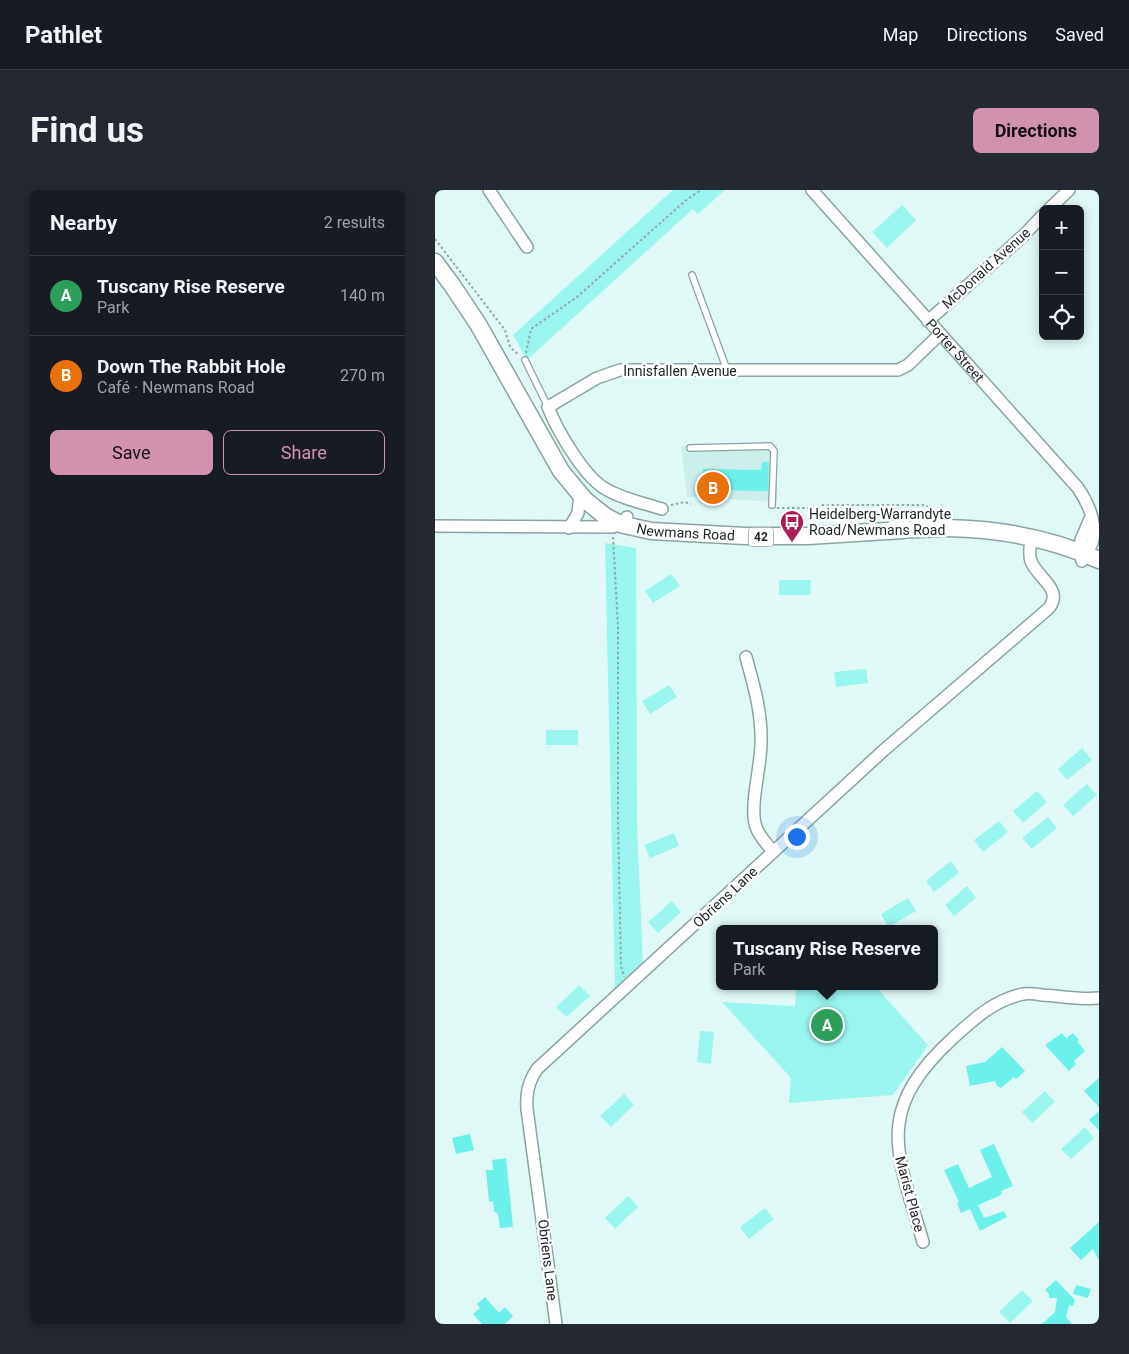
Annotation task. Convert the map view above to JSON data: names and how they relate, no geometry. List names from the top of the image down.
{
  "streets": {
    "main road": ["Newmans Road", "42"],
    "street": [
      "McDonald Avenue",
      "Porter Street",
      "Innisfallen Avenue",
      "Obriens Lane",
      "Marist Place"
    ]
  },
  "crossings": [
    ["McDonald Avenue", "Porter Street"],
    ["Porter Street", "Innisfallen Avenue"],
    ["Porter Street", "Newmans Road"],
    ["Porter Street", "42"],
    ["Newmans Road", "42"],
    ["Newmans Road", "Obriens Lane"]
  ],
  "places": {
    "bus stop": ["Heidelberg-Warrandyte Road/Newmans Road"]
  },
  "page": {
    "header": "Pathlet",
    "nav": ["Map", "Directions", "Saved"],
    "buttons": [
      "Directions",
      ["Save", "Share"]
    ],
    "title": "Find us",
    "heading": ["Nearby", "2 results"],
    "map_buttons": ["+", "−"],
    "list": [
      {
        "mark": "A",
        "name": "Tuscany Rise Reserve",
        "note": "Park",
        "value": "140 m"
      },
      {
        "mark": "B",
        "name": "Down The Rabbit Hole",
        "note": "Café · Newmans Road",
        "value": "270 m"
      }
    ],
    "pins": ["B", "A"],
    "popup": ["Tuscany Rise Reserve", "Park"]
  }
}
